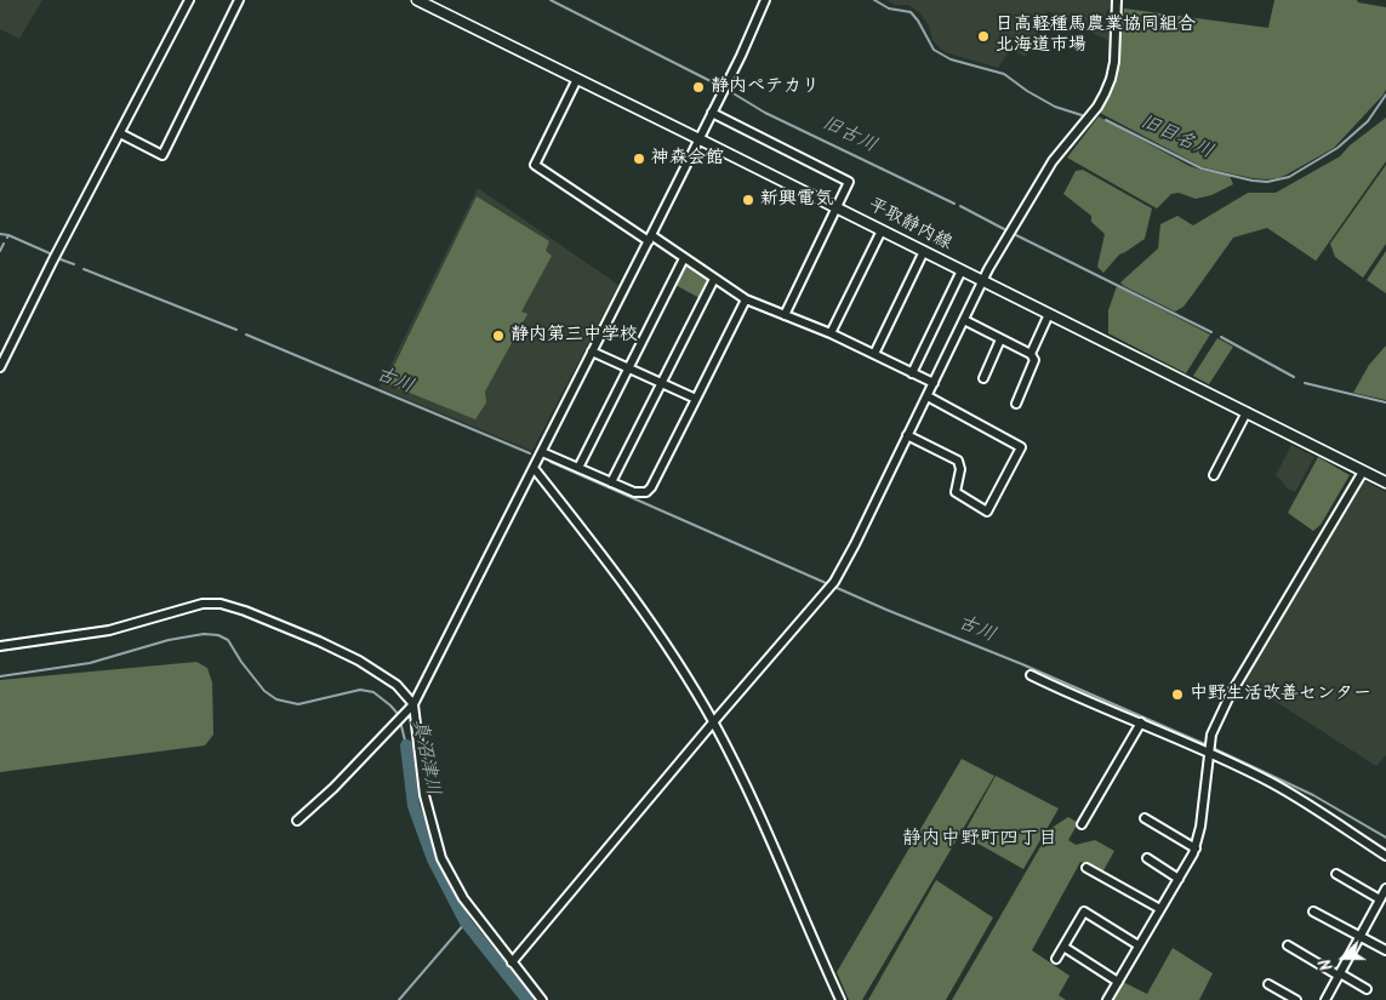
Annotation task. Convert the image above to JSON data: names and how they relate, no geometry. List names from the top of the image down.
{
  "streets": {
    "main road": ["平取静内線"]
  },
  "districts": ["静内中野町四丁目"],
  "water": [
    "旧古川",
    "旧目名川",
    "古川",
    "真沼津川"
  ],
  "places": [
    "日高軽種馬農業協同組合 北海道市場",
    "静内ぺテカリ",
    "神森会館",
    "新興電気",
    "静内第三中学校",
    "中野生活改善センター"
  ],
  "north": "left"
}
